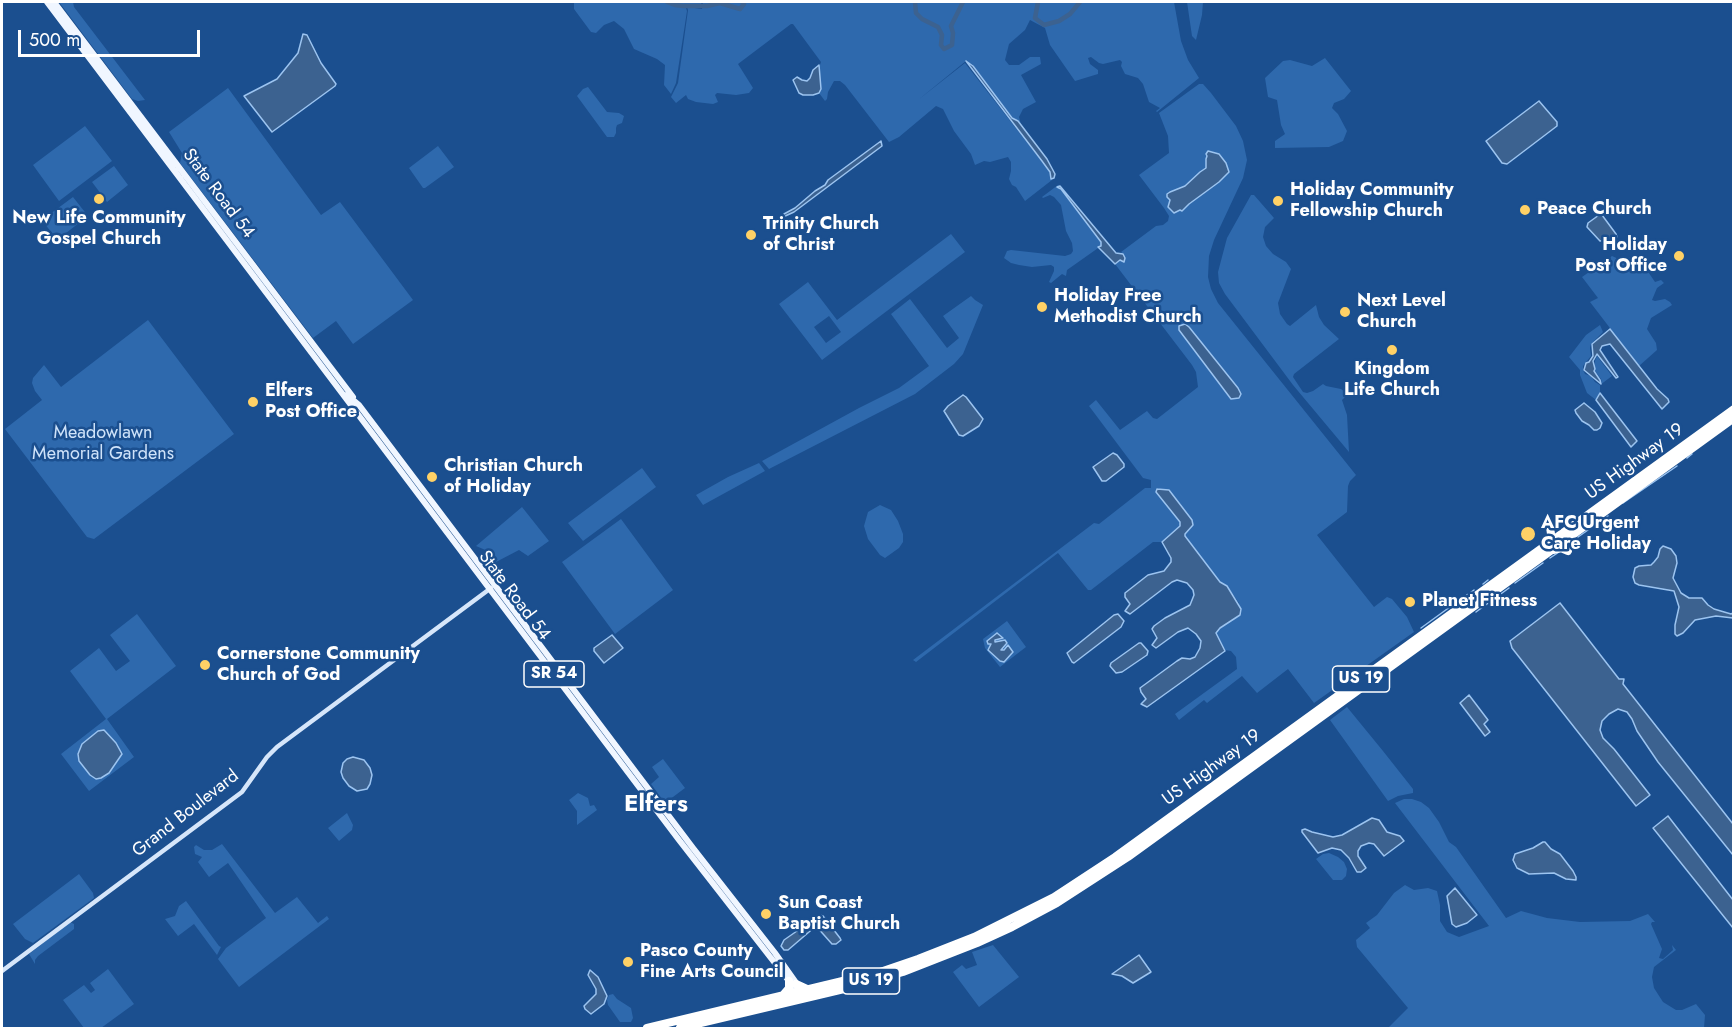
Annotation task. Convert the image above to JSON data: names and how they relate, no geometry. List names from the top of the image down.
{
  "streets": {
    "highway": ["US Highway 19", "US 19"],
    "main road": ["State Road 54", "SR 54", "Grand Boulevard"]
  },
  "crossings": [
    ["State Road 54", "US 19"],
    ["State Road 54", "Grand Boulevard"]
  ],
  "districts": ["Elfers"],
  "parks": ["Meadowlawn Memorial Gardens"],
  "places": [
    "New Life Community Gospel Church",
    "Holiday Community Fellowship Church",
    "Peace Church",
    "Trinity Church of Christ",
    "Holiday Post Office",
    "Holiday Free Methodist Church",
    "Next Level Church",
    "Kingdom Life Church",
    "Elfers Post Office",
    "Christian Church of Holiday",
    "AFC Urgent Care Holiday",
    "Planet Fitness",
    "Cornerstone Community Church of God",
    "Sun Coast Baptist Church",
    "Pasco County Fine Arts Council"
  ],
  "scale_bar": "500 m"
}
